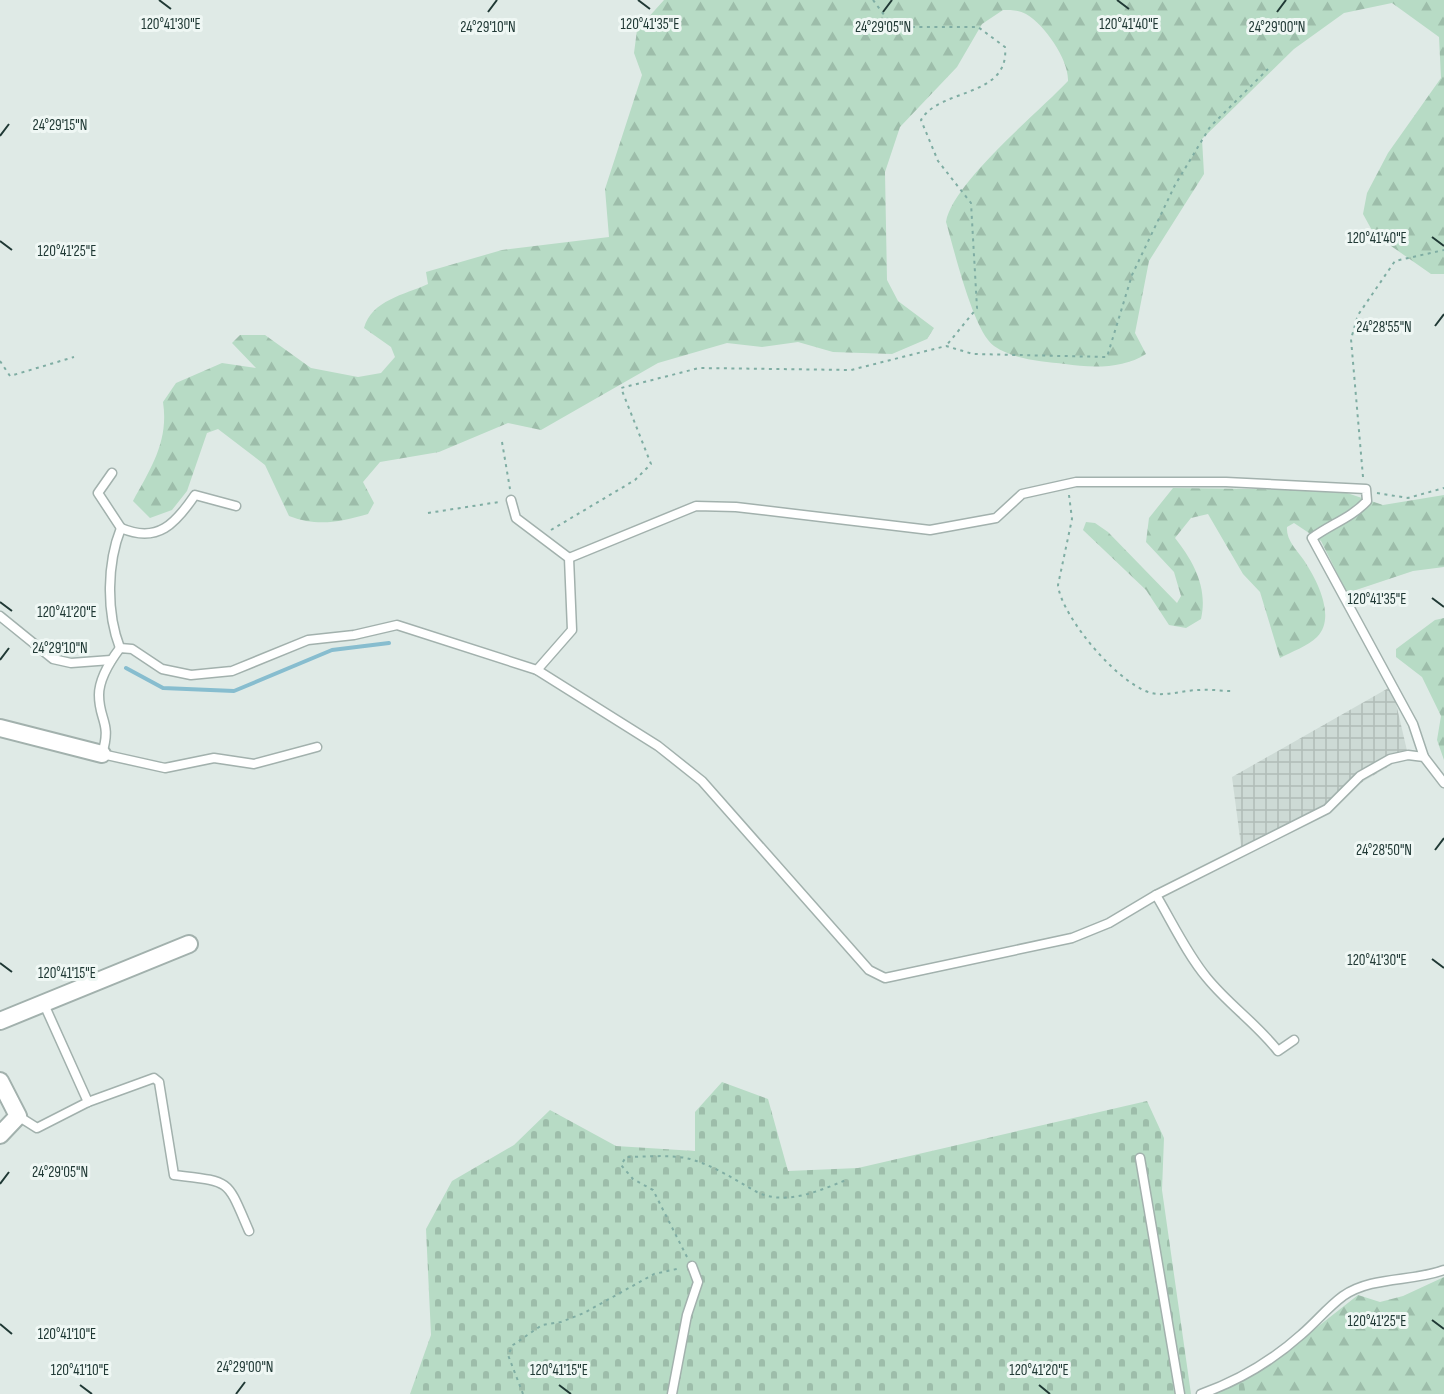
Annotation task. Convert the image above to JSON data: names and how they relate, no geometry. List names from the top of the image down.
{
  "coordinates": [
    "120°41'30\"E",
    "120°41'35\"E",
    "120°41'40\"E",
    "24°29'10\"N",
    "24°29'05\"N",
    "24°29'00\"N",
    "24°29'15\"N",
    "120°41'25\"E",
    "24°28'55\"N",
    "120°41'20\"E",
    "24°28'50\"N",
    "120°41'15\"E",
    "120°41'10\"E"
  ]
}
